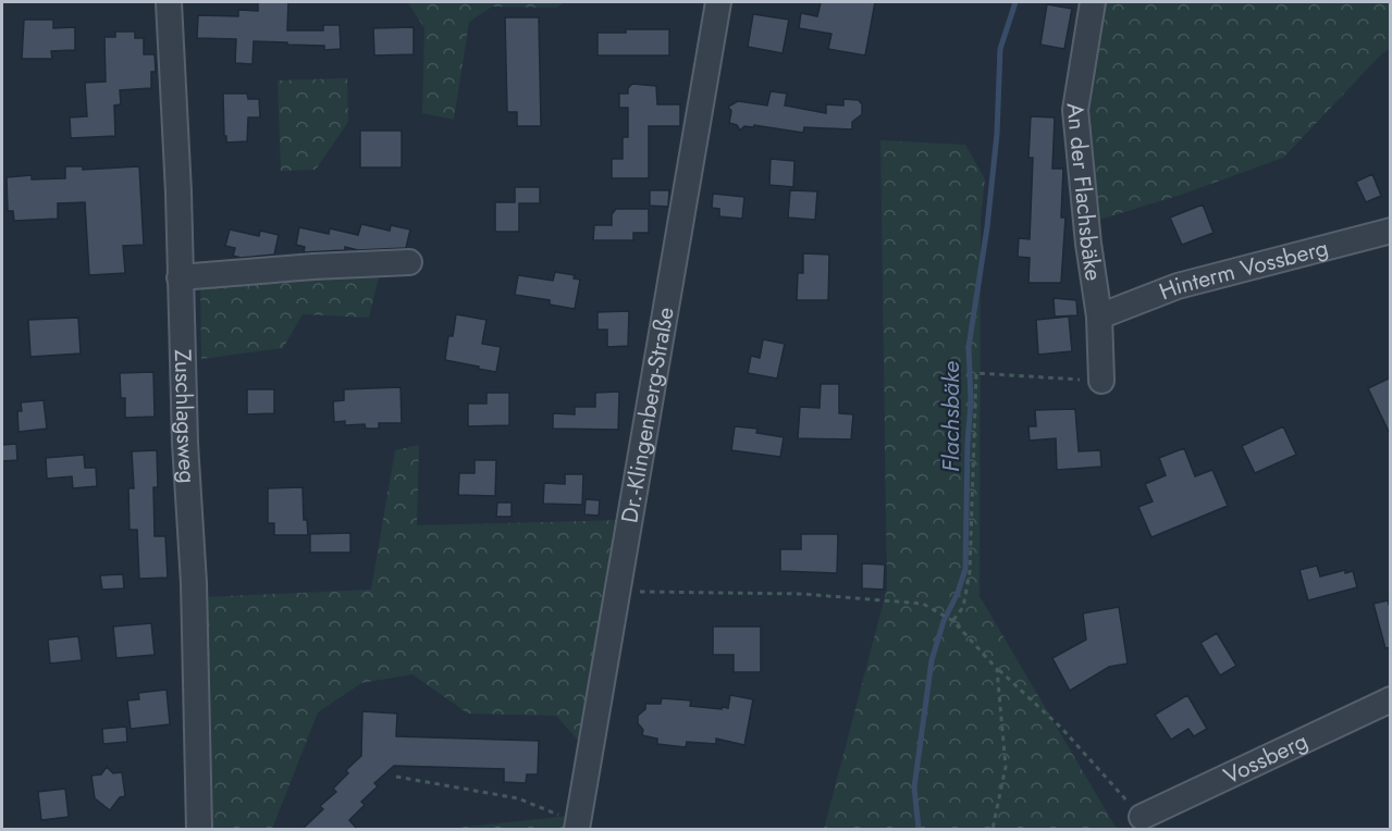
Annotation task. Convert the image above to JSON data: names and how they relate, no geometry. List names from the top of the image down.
{
  "streets": {
    "street": [
      "An der Flachsbäke",
      "Hinterm Vossberg",
      "Zuschlagsweg",
      "Dr.-Klingenberg-Straße",
      "Vossberg"
    ]
  },
  "crossings": [
    ["An der Flachsbäke", "Hinterm Vossberg"]
  ],
  "water": ["Flachsbäke"]
}
